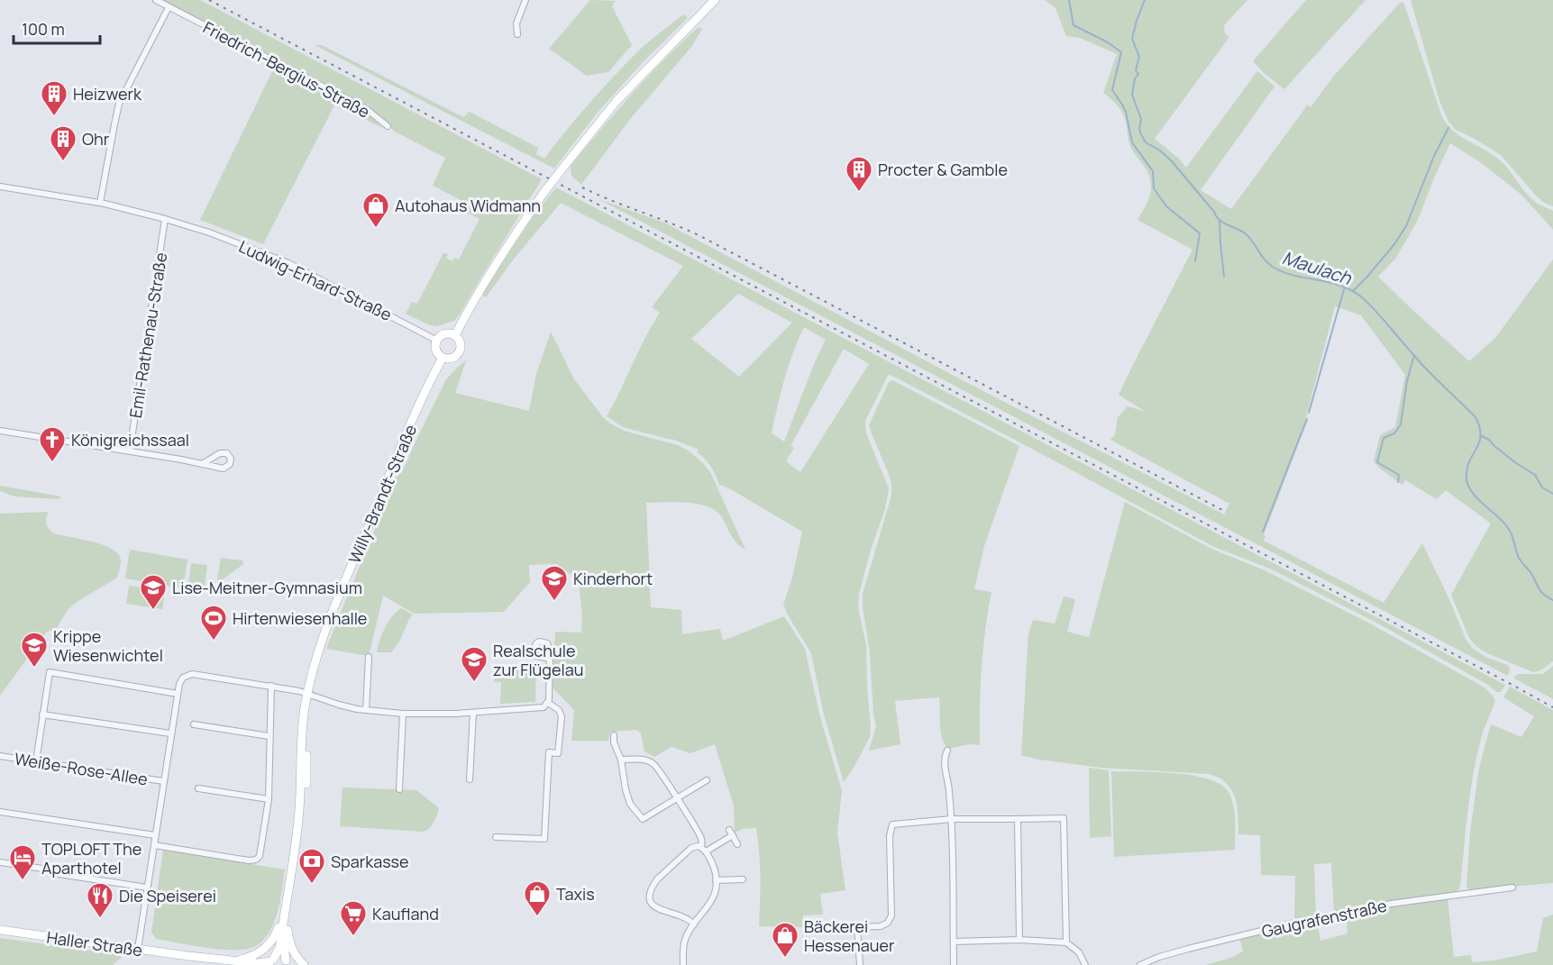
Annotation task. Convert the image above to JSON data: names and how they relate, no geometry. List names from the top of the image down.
{
  "streets": {
    "main road": ["Willy-Brandt-Straße", "Haller Straße"],
    "street": [
      "Friedrich-Bergius-Straße",
      "Ludwig-Erhard-Straße",
      "Emil-Rathenau-Straße",
      "Weiße-Rose-Allee",
      "Gaugrafenstraße"
    ]
  },
  "crossings": [
    ["Ludwig-Erhard-Straße", "Emil-Rathenau-Straße"],
    ["Ludwig-Erhard-Straße", "Willy-Brandt-Straße"],
    ["Willy-Brandt-Straße", "Haller Straße"]
  ],
  "water": ["Maulach"],
  "places": {
    "building": ["Heizwerk", "Ohr", "Procter & Gamble"],
    "shop": ["Autohaus Widmann", "Taxis", "Bäckerei Hessenauer"],
    "church": ["Königreichssaal"],
    "school or university": [
      "Kinderhort",
      "Lise-Meitner-Gymnasium",
      "Krippe Wiesenwichtel",
      "Realschule zur Flügelau"
    ],
    "sports": ["Hirtenwiesenhalle"],
    "hotel": ["TOPLOFT The Aparthotel"],
    "bank": ["Sparkasse"],
    "restaurant": ["Die Speiserei"],
    "supermarket": ["Kaufland"]
  },
  "scale_bar": "100 m"
}
